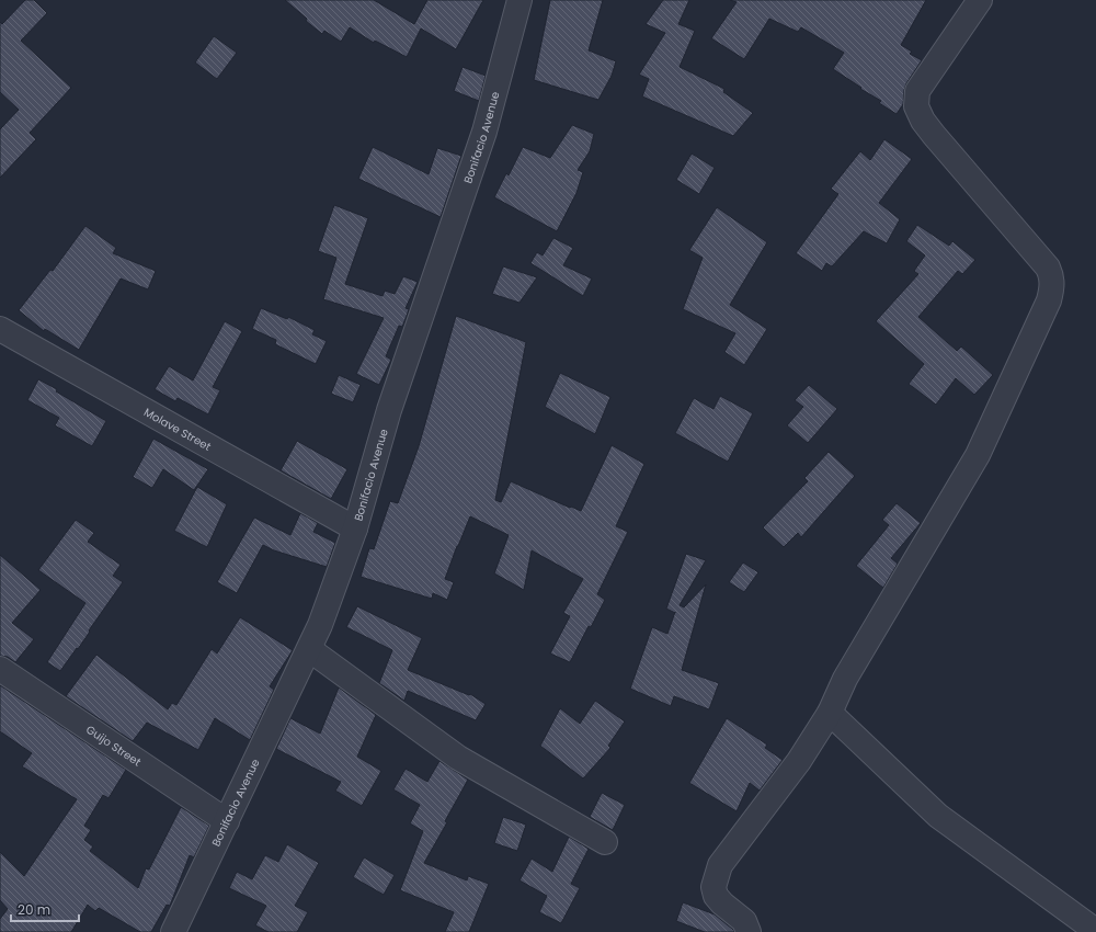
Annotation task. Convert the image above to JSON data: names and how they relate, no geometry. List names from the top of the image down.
{
  "streets": {
    "street": ["Bonifacio Avenue", "Molave Street", "Guijo Street"]
  },
  "crossings": [
    ["Bonifacio Avenue", "Molave Street"],
    ["Bonifacio Avenue", "Guijo Street"]
  ],
  "scale_bar": "20 m"
}
